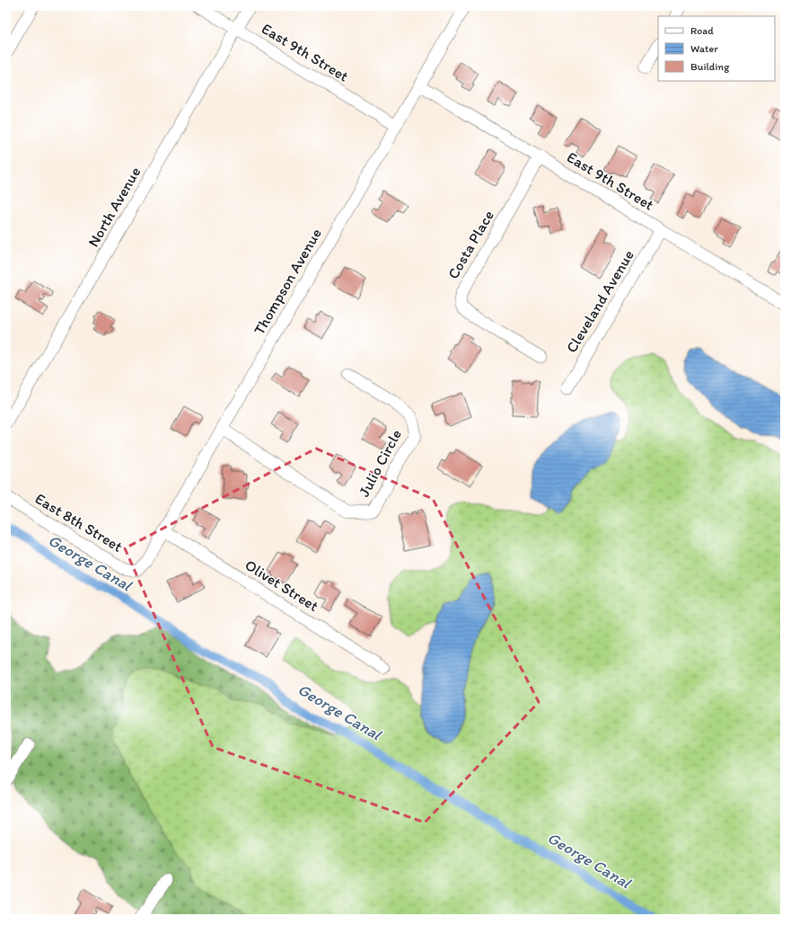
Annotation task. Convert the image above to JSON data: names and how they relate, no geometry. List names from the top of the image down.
{
  "streets": {
    "street": [
      "East 9th Street",
      "North Avenue",
      "Costa Place",
      "Thompson Avenue",
      "Cleveland Avenue",
      "Julio Circle",
      "East 8th Street",
      "Olivet Street"
    ]
  },
  "crossings": [
    ["East 9th Street", "North Avenue"],
    ["East 9th Street", "Costa Place"],
    ["East 9th Street", "Thompson Avenue"],
    ["East 9th Street", "Cleveland Avenue"],
    ["Thompson Avenue", "Julio Circle"],
    ["Thompson Avenue", "East 8th Street"],
    ["Thompson Avenue", "Olivet Street"]
  ],
  "water": ["George Canal"],
  "legend": ["Road", "Water", "Building"]
}
